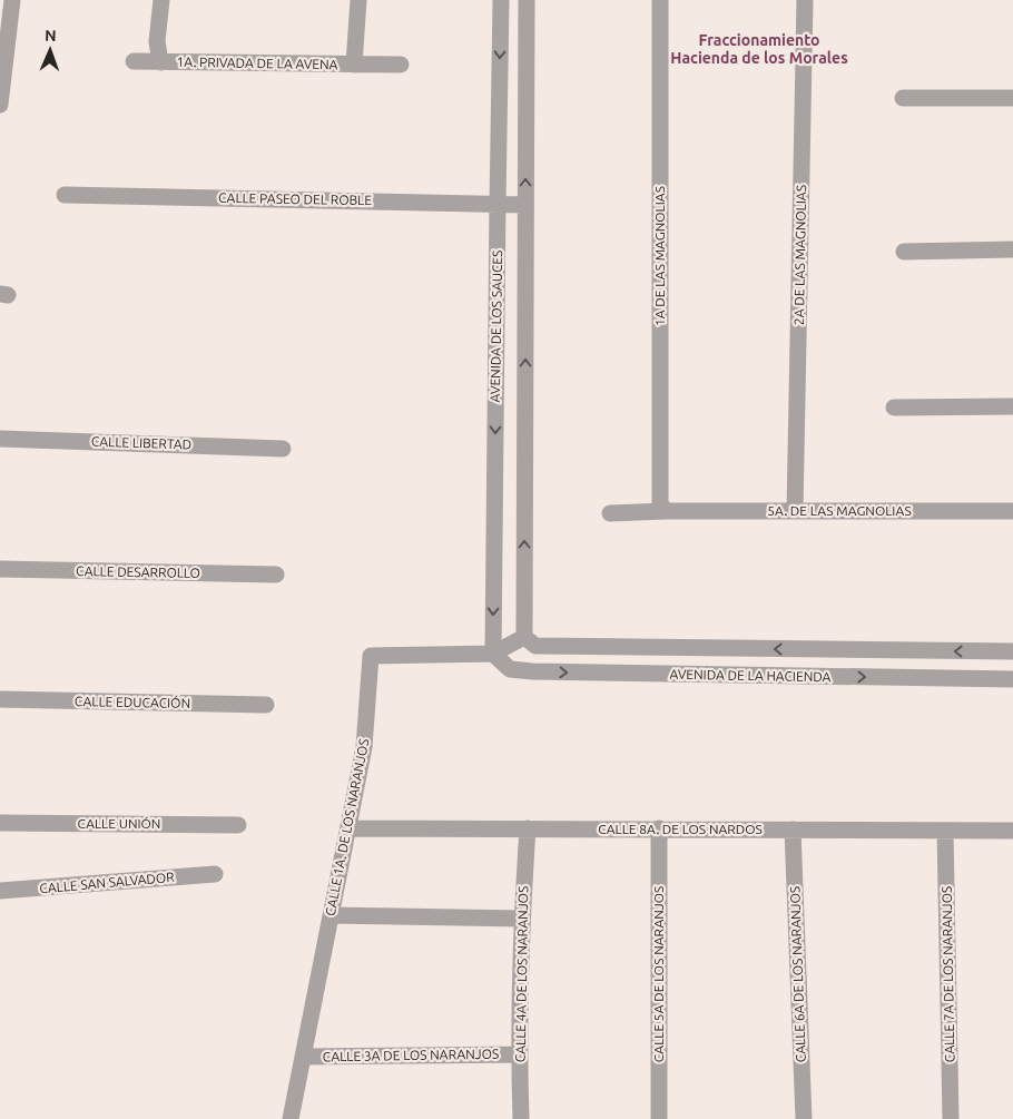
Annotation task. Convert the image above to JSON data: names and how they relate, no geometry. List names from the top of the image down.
{
  "streets": {
    "street": [
      "1A. PRIVADA DE LA AVENA",
      "CALLE PASEO DEL ROBLE",
      "2A DE LAS MAGNOLIAS",
      "1A DE LAS MAGNOLIAS",
      "AVENIDA DE LOS SAUCES",
      "CALLE LIBERTAD",
      "5A. DE LAS MAGNOLIAS",
      "CALLE DESARROLLO",
      "AVENIDA DE LA HACIENDA",
      "CALLE EDUCACIÓN",
      "CALLE UNIÓN",
      "CALLE 1A. DE LOS NARANJOS",
      "CALLE 8A. DE LOS NARDOS",
      "CALLE SAN SALVADOR",
      "CALLE 4A DE LOS NARANJOS",
      "CALLE 5A DE LOS NARANJOS",
      "CALLE 6A DE LOS NARANJOS",
      "CALLE 7A DE LOS NARANJOS",
      "CALLE 3A DE LOS NARANJOS"
    ]
  },
  "crossings": [
    ["CALLE PASEO DEL ROBLE", "AVENIDA DE LOS SAUCES"],
    ["2A DE LAS MAGNOLIAS", "5A. DE LAS MAGNOLIAS"],
    ["1A DE LAS MAGNOLIAS", "5A. DE LAS MAGNOLIAS"],
    ["AVENIDA DE LOS SAUCES", "AVENIDA DE LA HACIENDA"],
    ["AVENIDA DE LOS SAUCES", "CALLE 1A. DE LOS NARANJOS"],
    ["AVENIDA DE LA HACIENDA", "CALLE 1A. DE LOS NARANJOS"],
    ["CALLE 1A. DE LOS NARANJOS", "CALLE 8A. DE LOS NARDOS"],
    ["CALLE 1A. DE LOS NARANJOS", "CALLE 3A DE LOS NARANJOS"],
    ["CALLE 8A. DE LOS NARDOS", "CALLE 4A DE LOS NARANJOS"],
    ["CALLE 8A. DE LOS NARDOS", "CALLE 5A DE LOS NARANJOS"],
    ["CALLE 8A. DE LOS NARDOS", "CALLE 6A DE LOS NARANJOS"],
    ["CALLE 8A. DE LOS NARDOS", "CALLE 7A DE LOS NARANJOS"],
    ["CALLE 4A DE LOS NARANJOS", "CALLE 3A DE LOS NARANJOS"]
  ],
  "districts": ["Fraccionamiento Hacienda de los Morales"],
  "north": "top"
}
